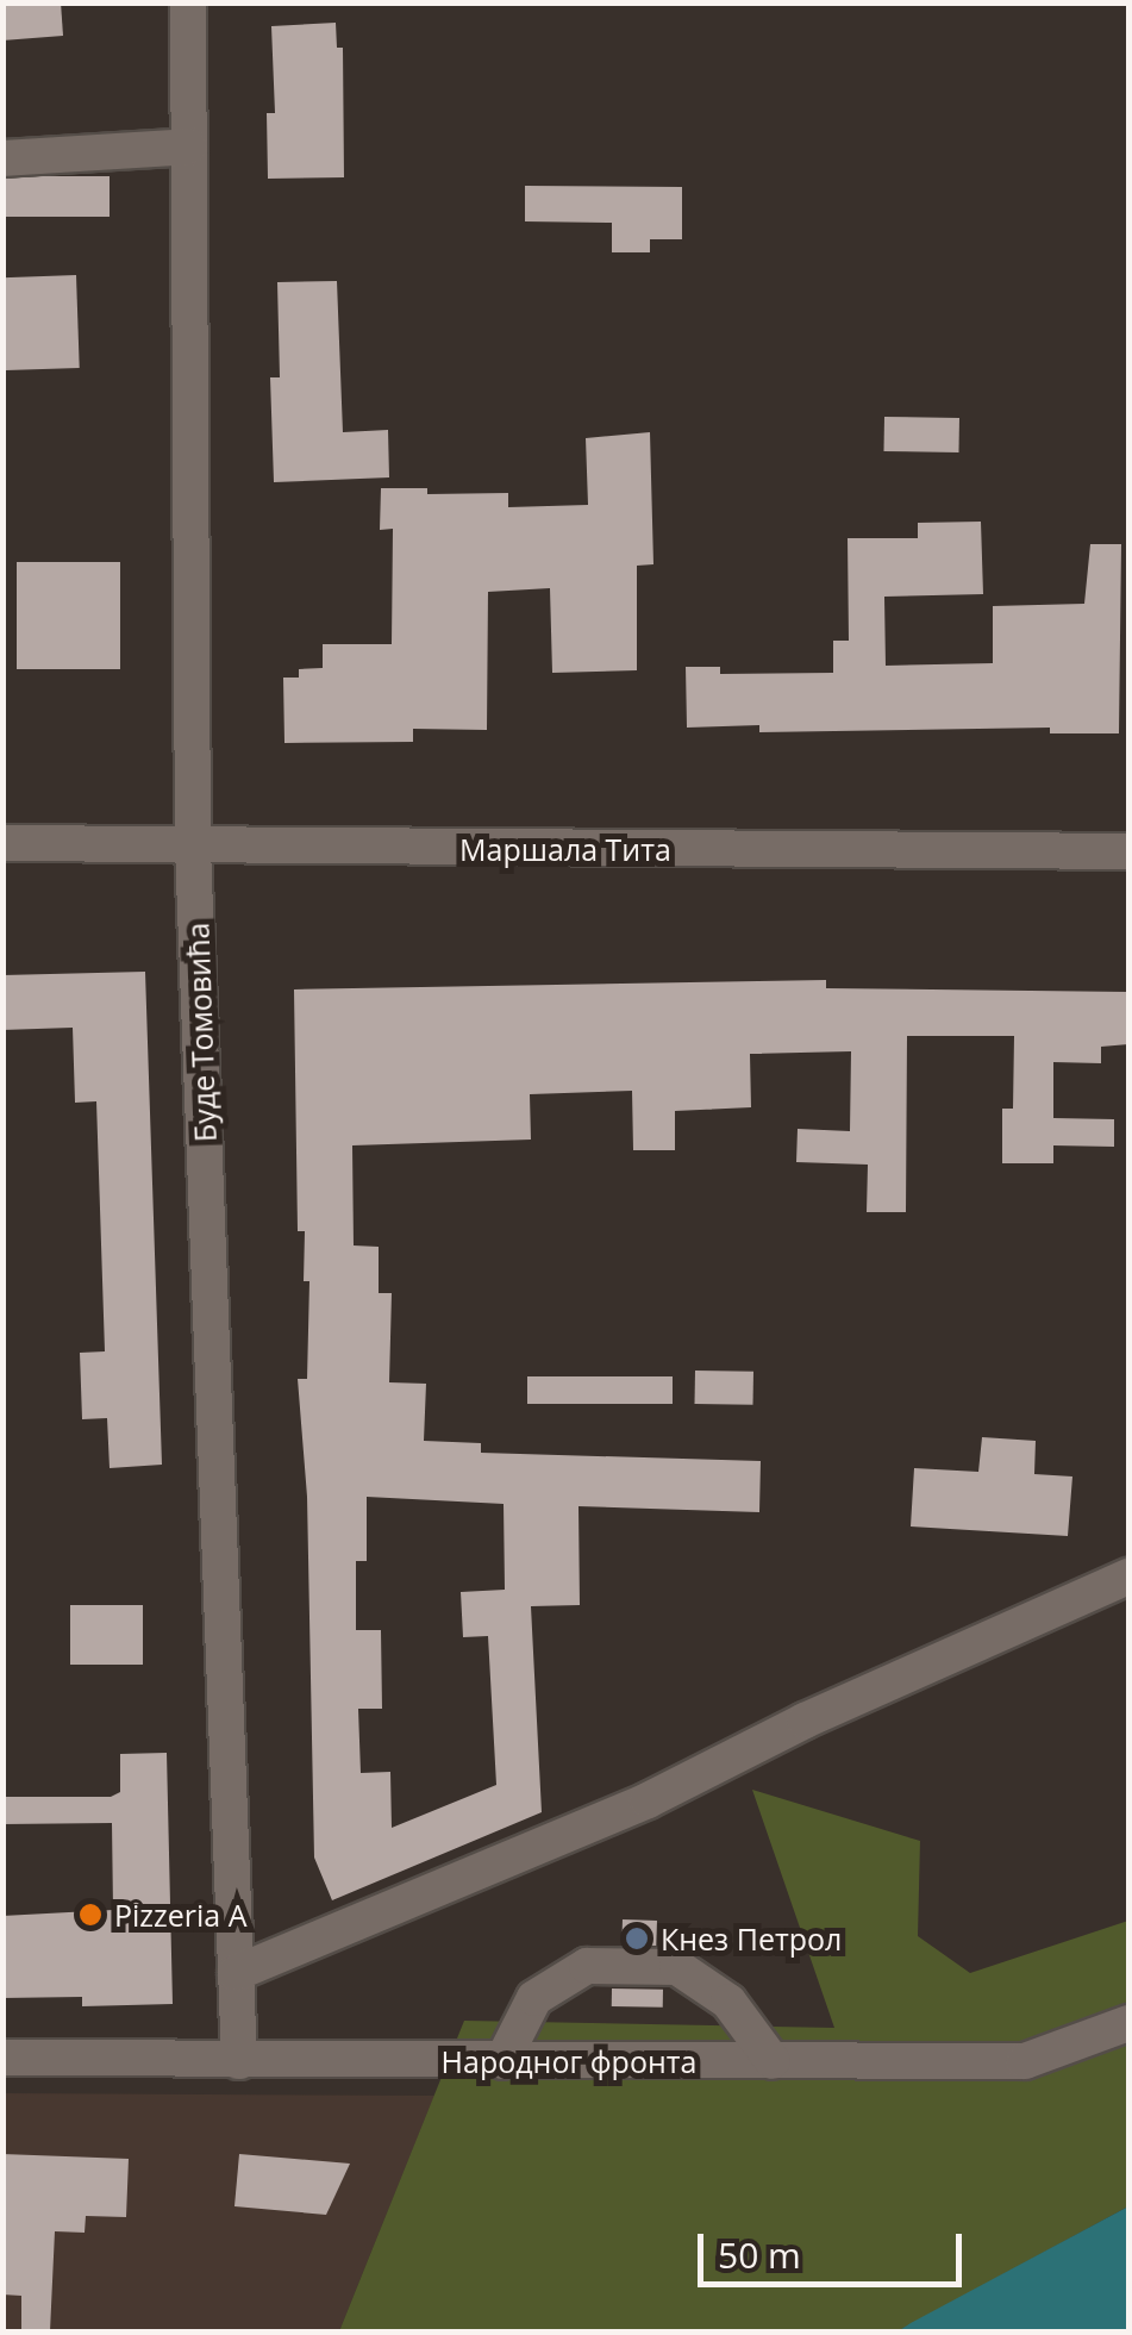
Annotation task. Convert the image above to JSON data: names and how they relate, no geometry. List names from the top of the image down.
{
  "streets": {
    "street": ["Маршала Тита", "Буде Томовића", "Народног фронта"]
  },
  "crossings": [
    ["Маршала Тита", "Буде Томовића"],
    ["Буде Томовића", "Народног фронта"]
  ],
  "places": ["Pizzeria A", "Кнез Петрол"],
  "scale_bar": "50 m"
}
